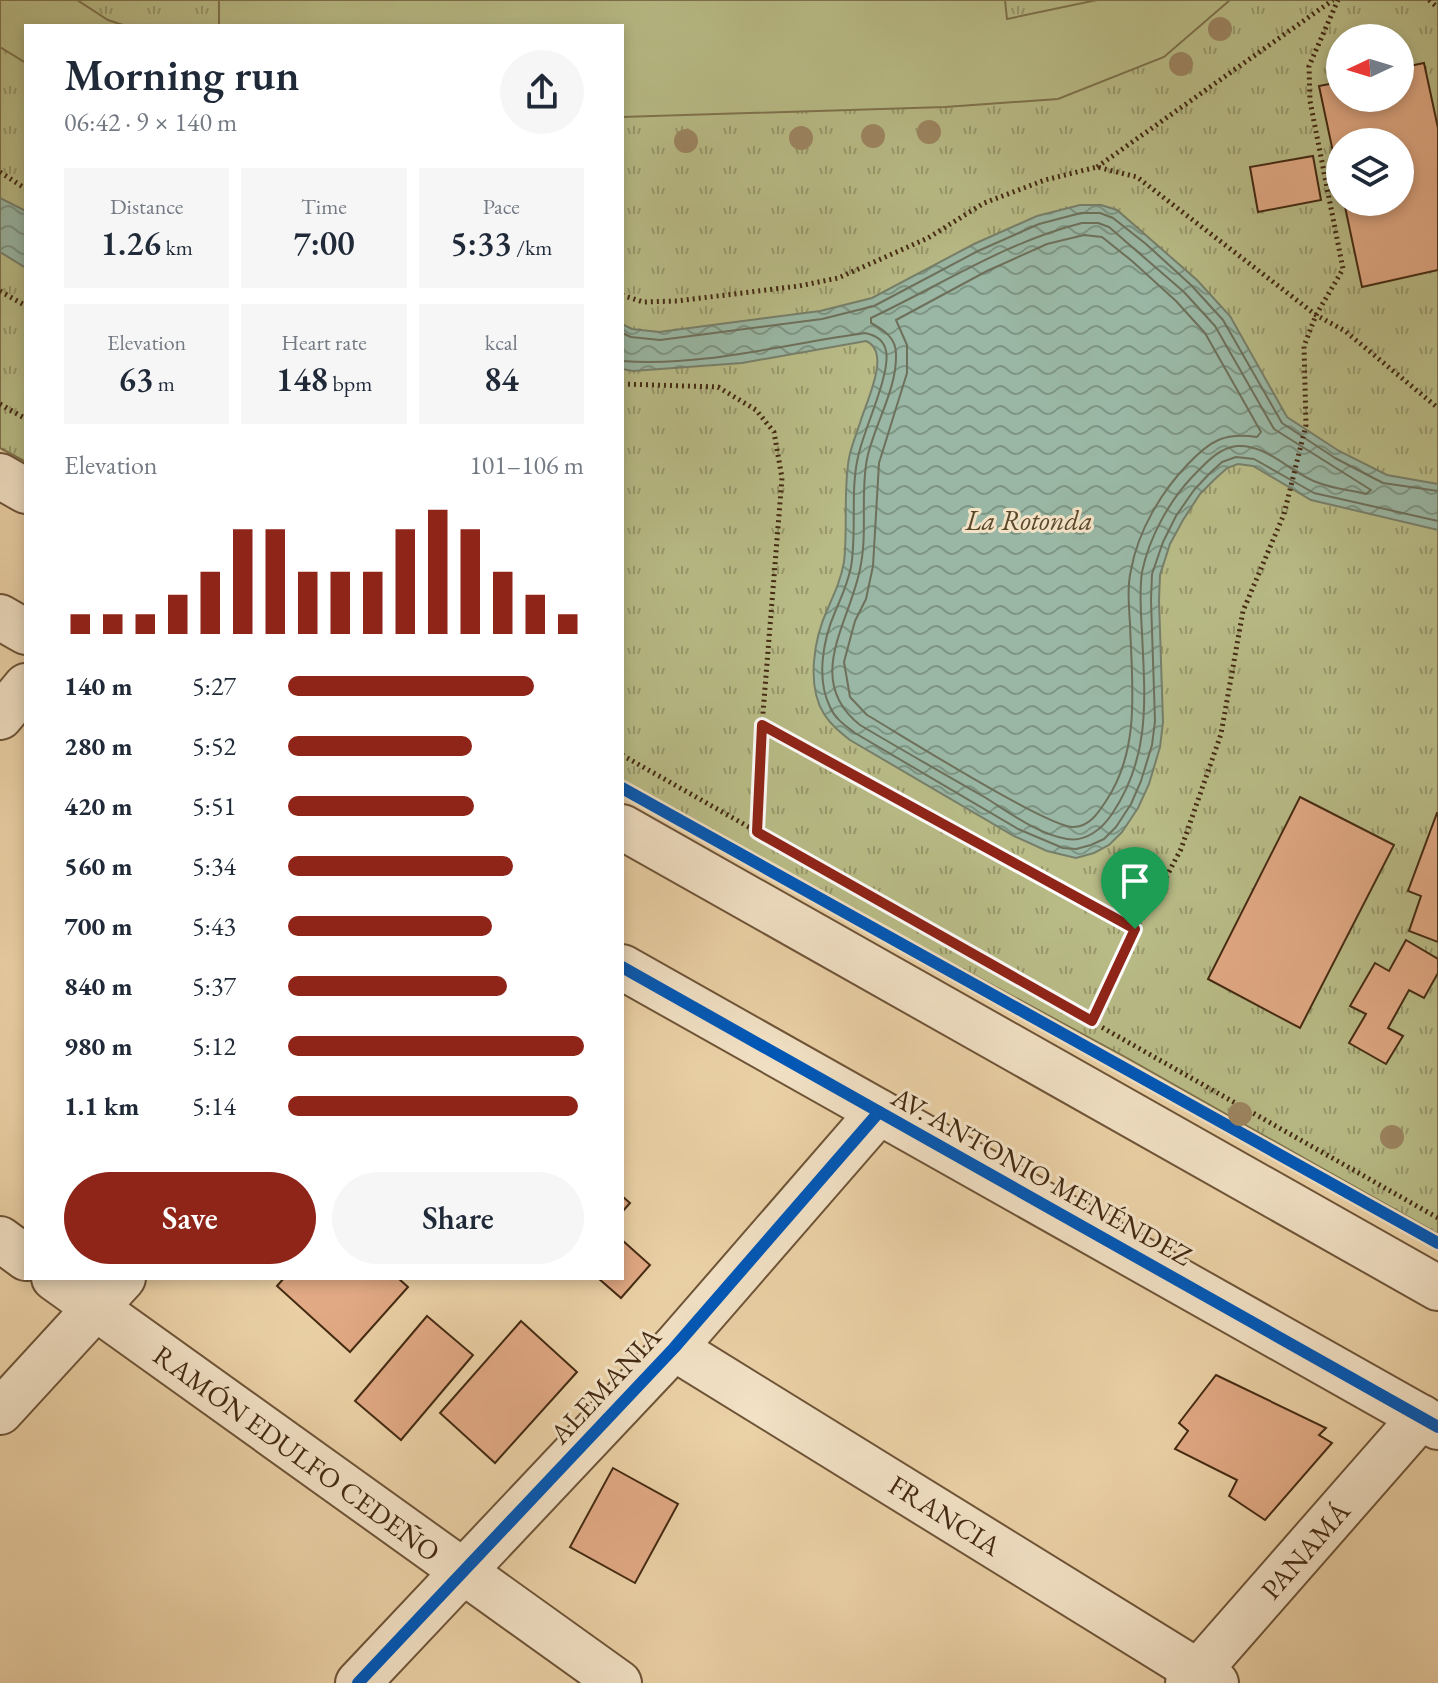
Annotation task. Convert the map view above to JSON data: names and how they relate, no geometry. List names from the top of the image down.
{
  "streets": {
    "street": [
      "AV. ANTONIO MENÉNDEZ",
      "ALEMANIA",
      "RAMÓN EDULFO CEDEÑO",
      "FRANCIA",
      "PANAMÁ"
    ]
  },
  "crossings": [
    ["AV. ANTONIO MENÉNDEZ", "ALEMANIA"],
    ["AV. ANTONIO MENÉNDEZ", "PANAMÁ"],
    ["ALEMANIA", "RAMÓN EDULFO CEDEÑO"],
    ["ALEMANIA", "FRANCIA"],
    ["FRANCIA", "PANAMÁ"]
  ],
  "parks": ["La Rotonda"],
  "north": "left",
  "page": {
    "heading": ["Morning run", "06:42 · 9 × 140 m"],
    "stats": [
      ["Distance", "1.26 km"],
      ["Time", "7:00"],
      ["Pace", "5:33 /km"],
      ["Elevation", "63 m"],
      ["Heart rate", "148 bpm"],
      ["kcal", "84"]
    ],
    "chart": ["Elevation", "101–106 m"],
    "list": [
      {
        "name": "140 m",
        "note": "5:27"
      },
      {
        "name": "280 m",
        "note": "5:52"
      },
      {
        "name": "420 m",
        "note": "5:51"
      },
      {
        "name": "560 m",
        "note": "5:34"
      },
      {
        "name": "700 m",
        "note": "5:43"
      },
      {
        "name": "840 m",
        "note": "5:37"
      },
      {
        "name": "980 m",
        "note": "5:12"
      },
      {
        "name": "1.1 km",
        "note": "5:14"
      }
    ],
    "buttons": ["Save", "Share"]
  }
}
